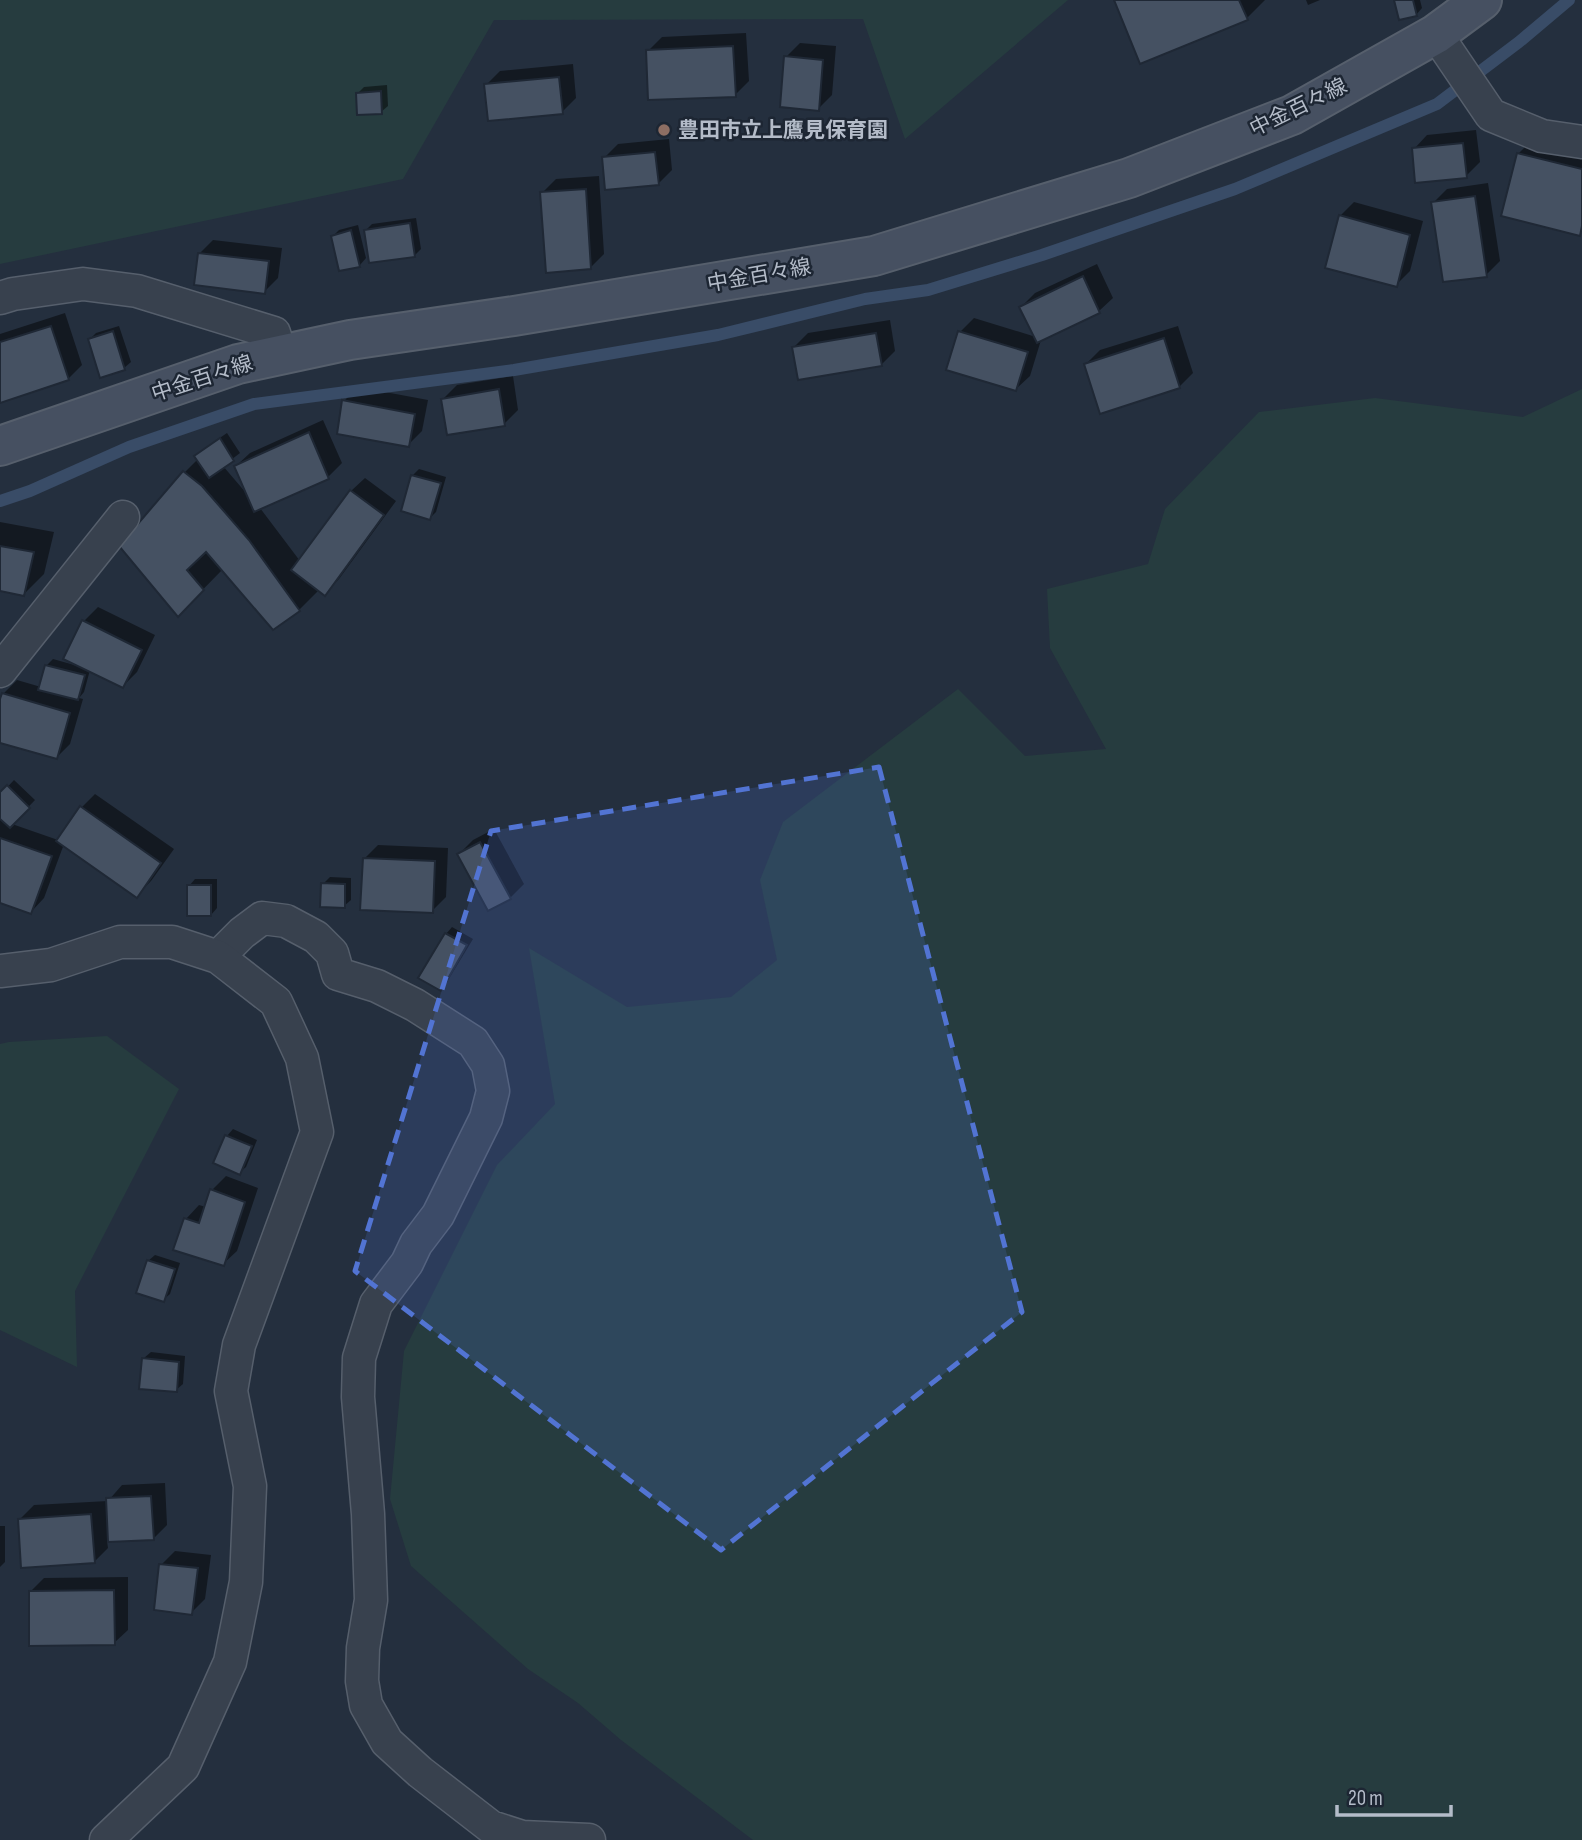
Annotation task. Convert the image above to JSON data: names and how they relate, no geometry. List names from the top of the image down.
{
  "streets": {
    "main road": ["中金百々線"]
  },
  "places": ["豊田市立上鷹見保育園"],
  "scale_bar": "20 m"
}
